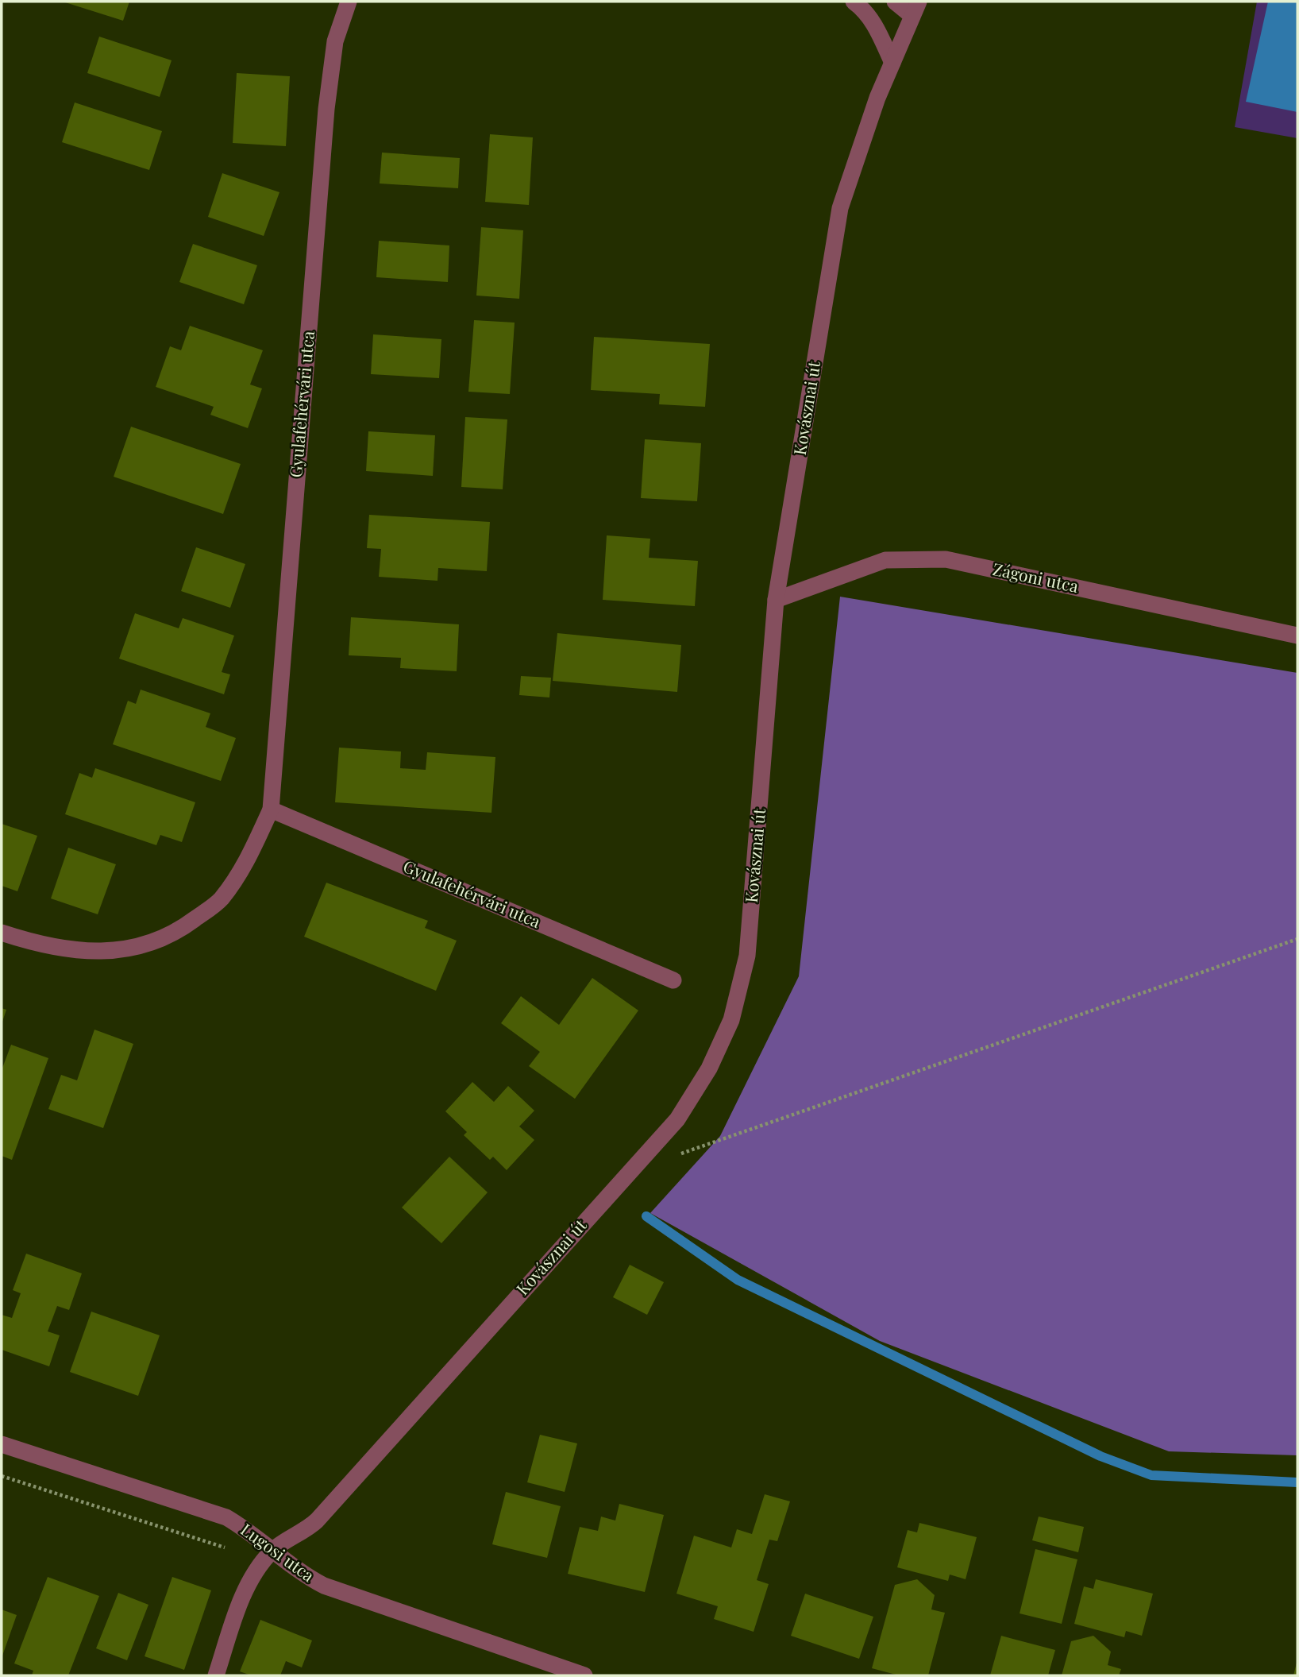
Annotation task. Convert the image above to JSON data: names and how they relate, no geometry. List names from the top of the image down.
{
  "streets": {
    "street": [
      "Gyulafehérvári utca",
      "Kovásznai út",
      "Zágoni utca",
      "Lugosi utca"
    ]
  },
  "crossings": [
    ["Kovásznai út", "Zágoni utca"],
    ["Kovásznai út", "Lugosi utca"]
  ]
}
